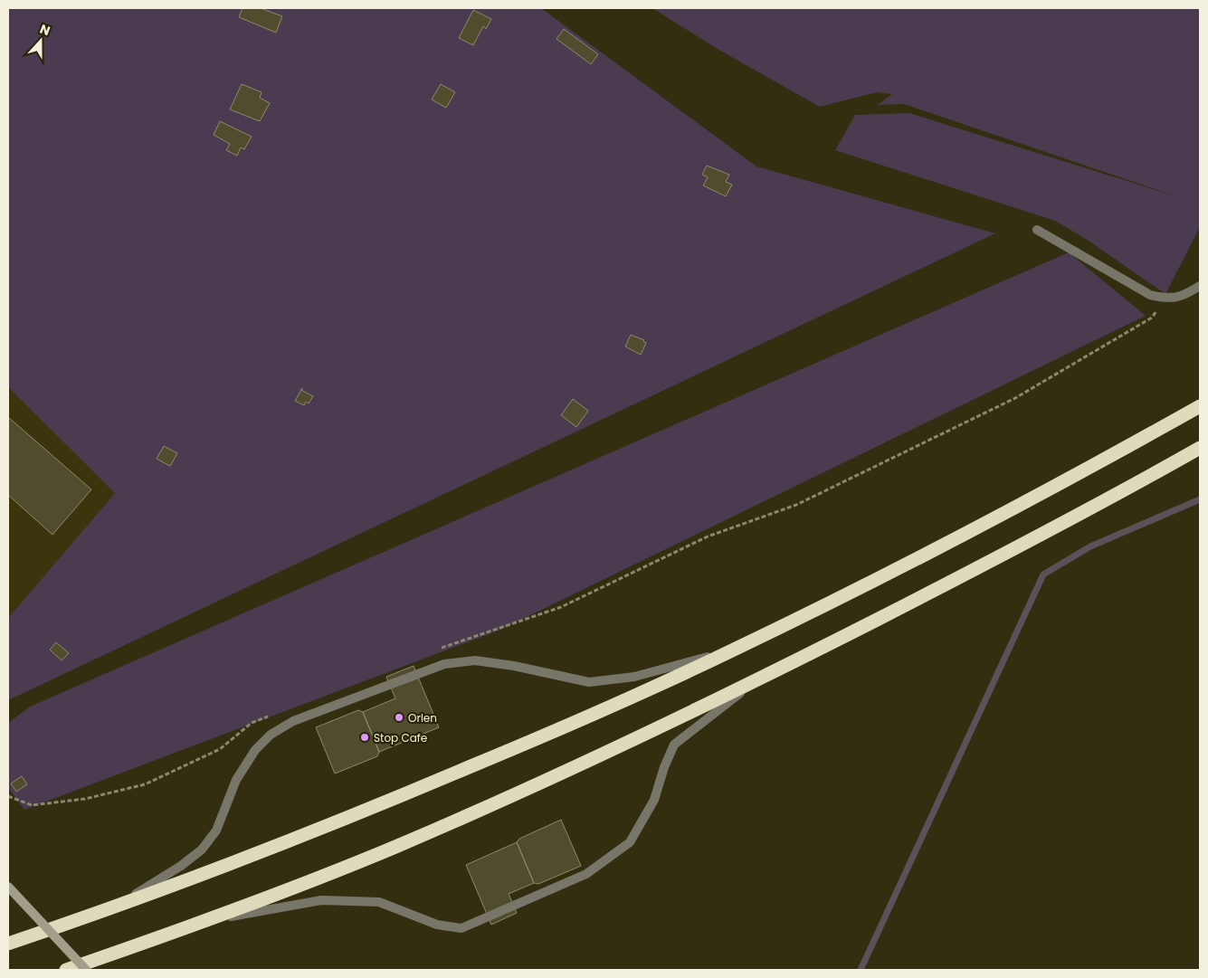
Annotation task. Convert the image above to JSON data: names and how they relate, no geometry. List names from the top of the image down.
{
  "places": ["Orlen", "Stop Cafe"],
  "north": "top"
}
